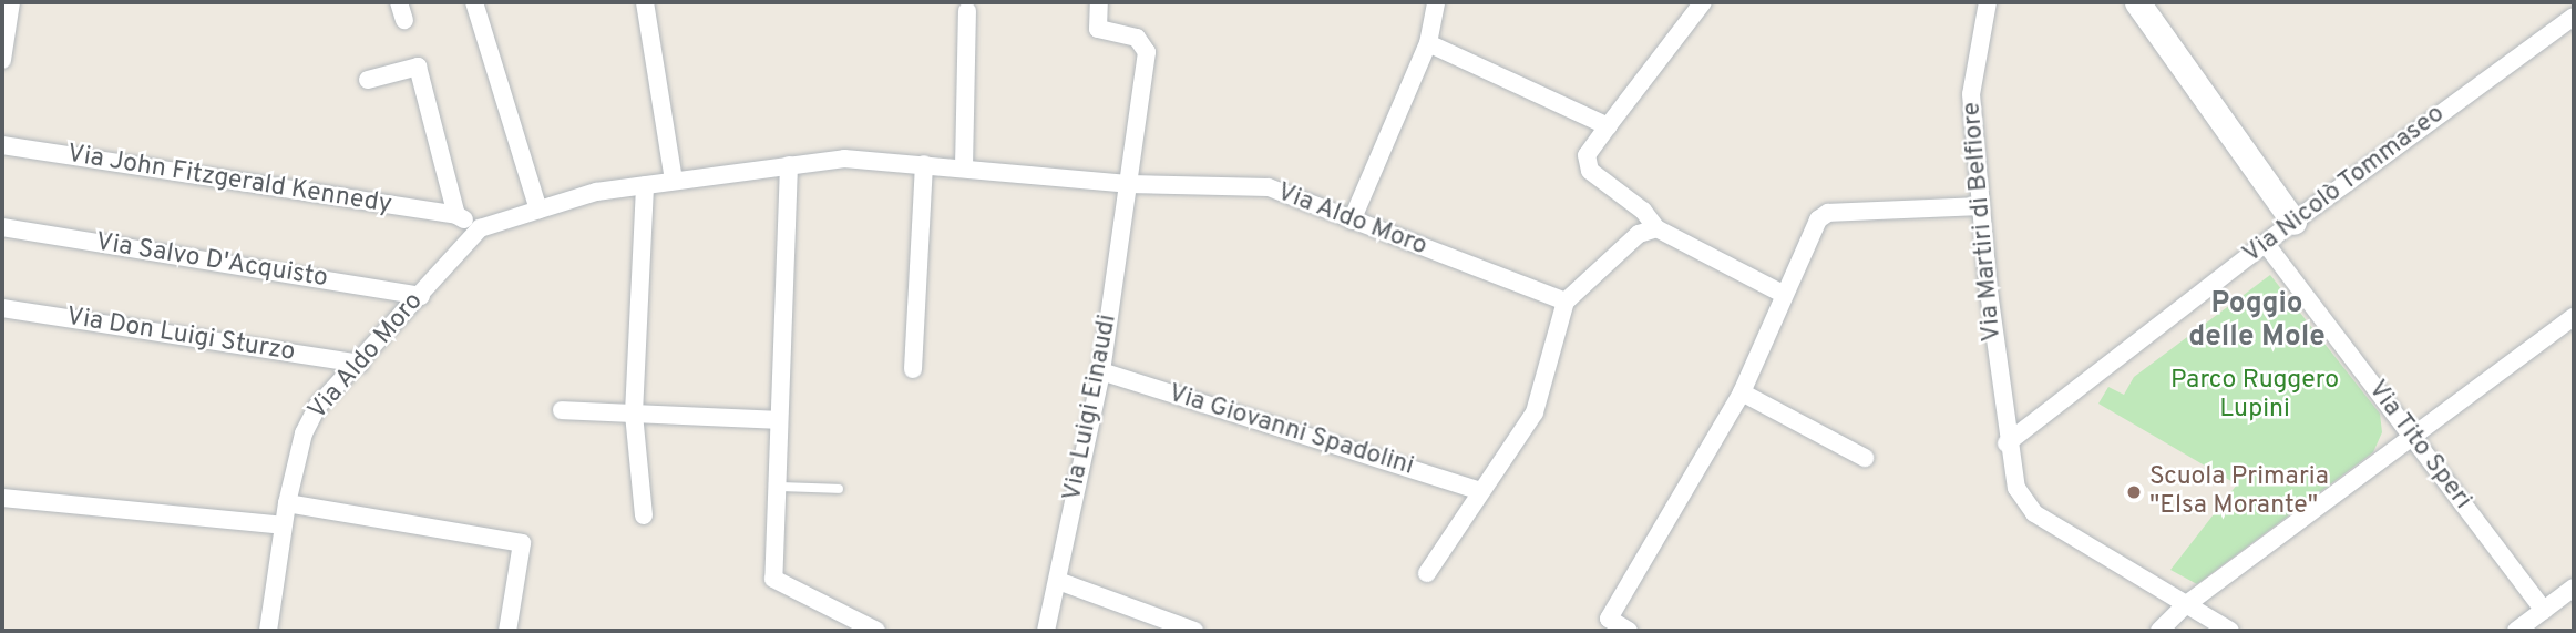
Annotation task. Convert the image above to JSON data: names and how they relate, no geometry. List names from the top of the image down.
{
  "streets": {
    "street": [
      "Via John Fitzgerald Kennedy",
      "Via Nicolò Tommaseo",
      "Via Aldo Moro",
      "Via Martiri di Belfiore",
      "Via Salvo D'Acquisto",
      "Via Don Luigi Sturzo",
      "Via Luigi Einaudi",
      "Via Giovanni Spadolini",
      "Via Tito Speri"
    ]
  },
  "crossings": [
    ["Via Nicolò Tommaseo", "Via Martiri di Belfiore"],
    ["Via Nicolò Tommaseo", "Via Tito Speri"],
    ["Via Aldo Moro", "Via Salvo D'Acquisto"],
    ["Via Aldo Moro", "Via Don Luigi Sturzo"],
    ["Via Aldo Moro", "Via Luigi Einaudi"],
    ["Via Luigi Einaudi", "Via Giovanni Spadolini"]
  ],
  "districts": ["Poggio delle Mole"],
  "parks": ["Parco Ruggero Lupini"],
  "places": ["Scuola Primaria \"Elsa Morante\""]
}
